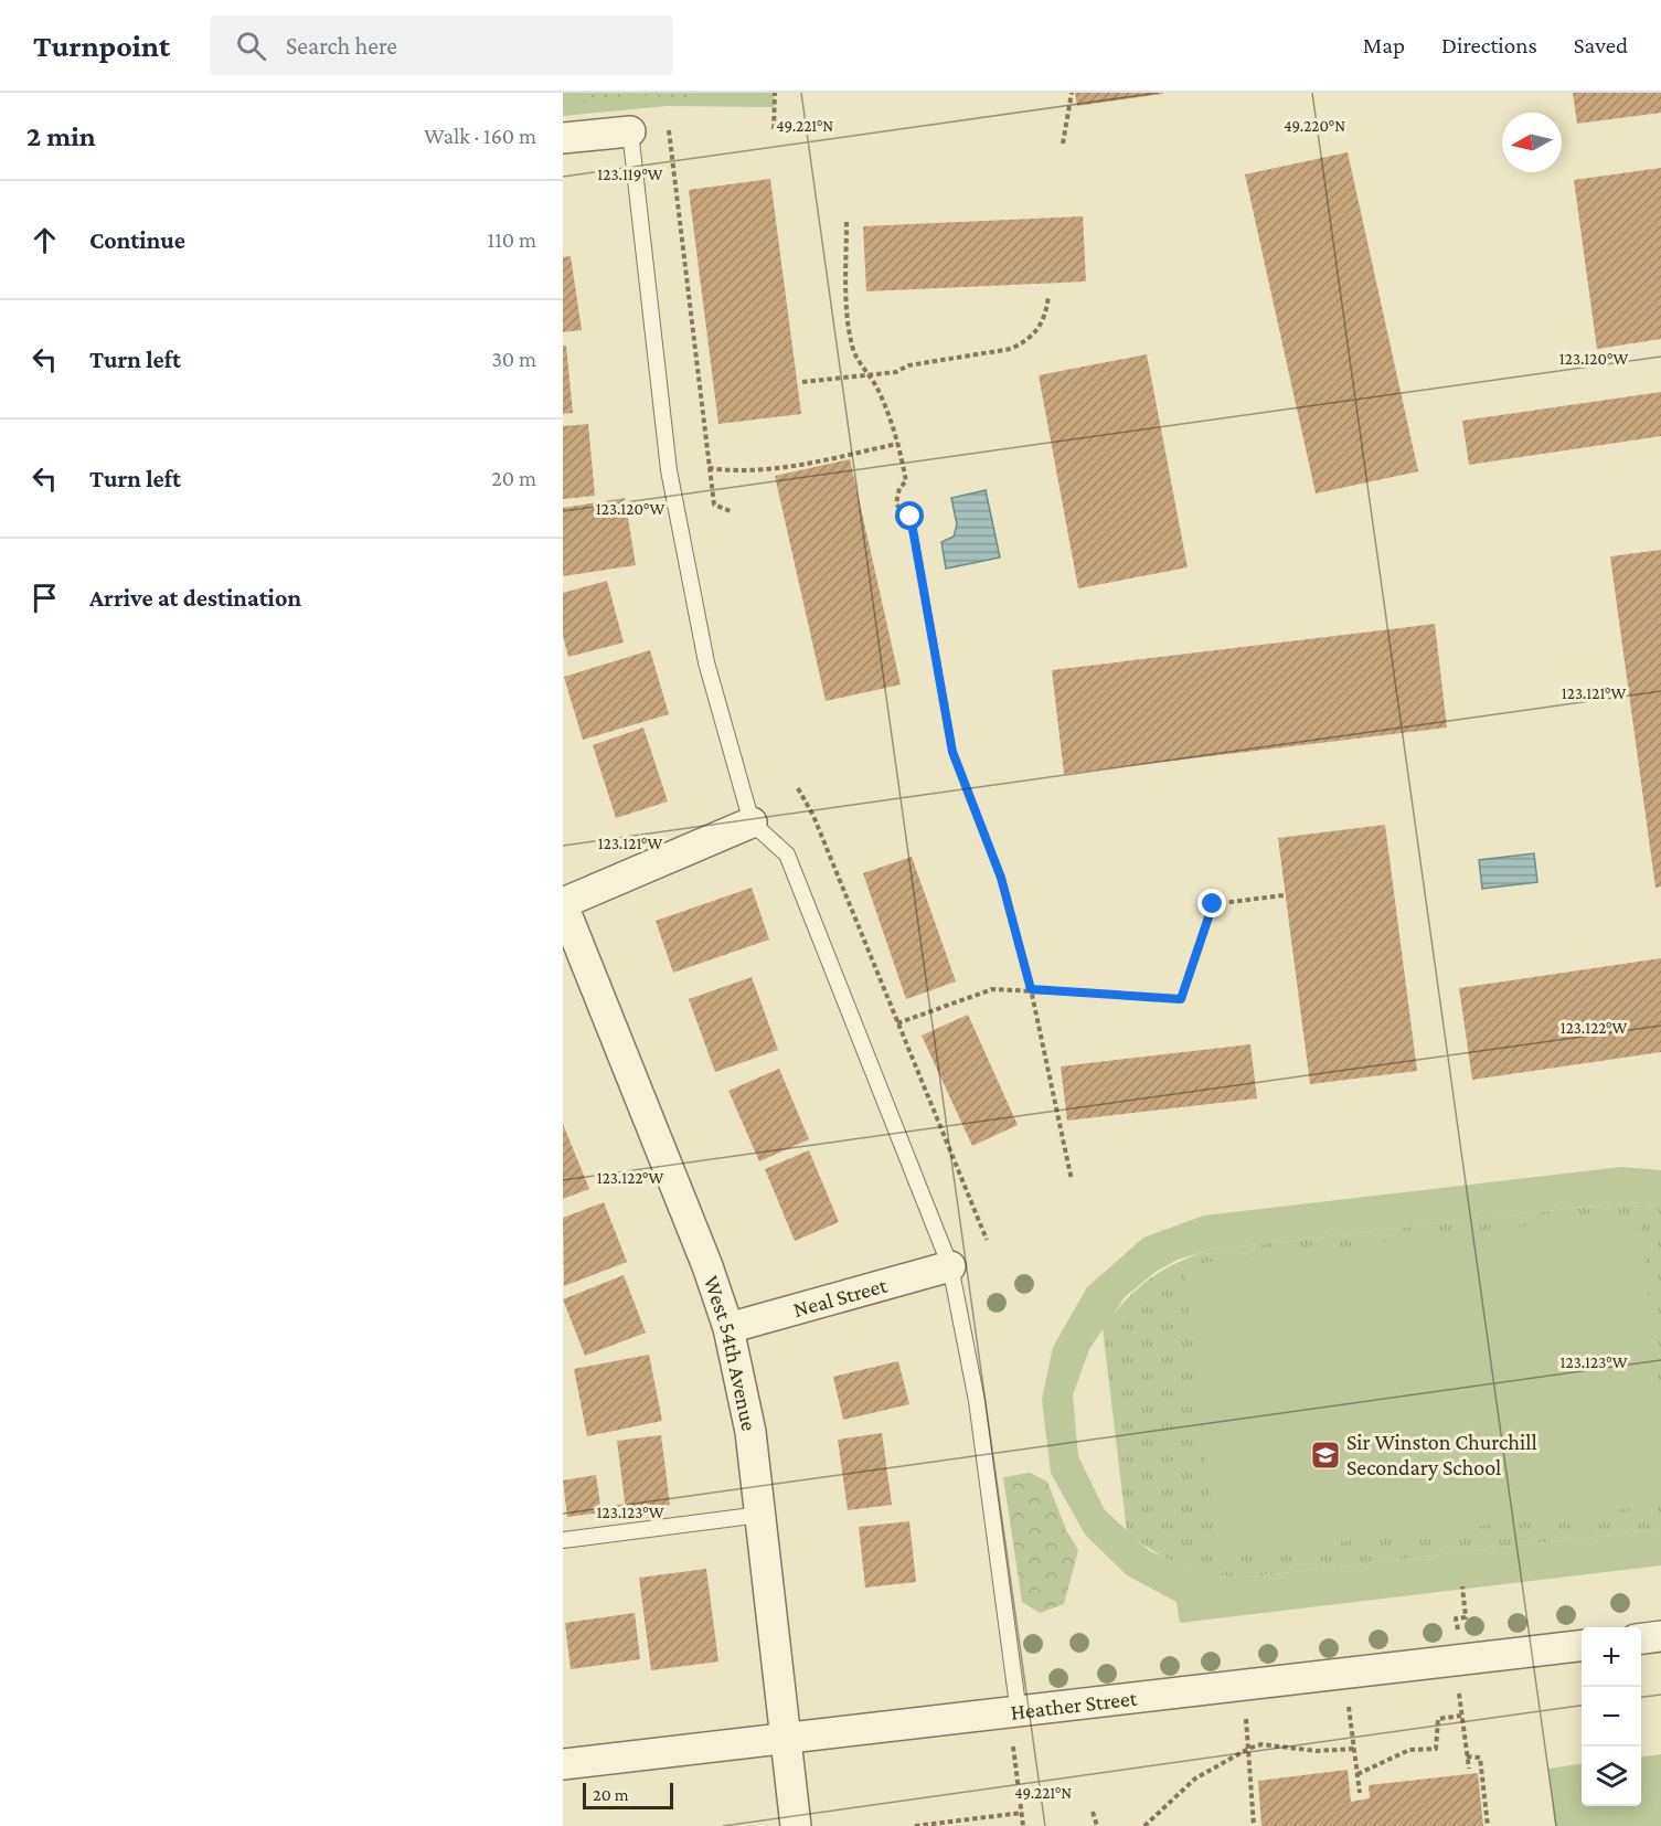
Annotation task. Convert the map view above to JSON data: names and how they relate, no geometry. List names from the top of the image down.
{
  "streets": {
    "street": ["Neal Street", "West 54th Avenue", "Heather Street"]
  },
  "crossings": [
    ["Neal Street", "West 54th Avenue"],
    ["West 54th Avenue", "Heather Street"]
  ],
  "places": {
    "school or university": ["Sir Winston Churchill Secondary School"]
  },
  "scale_bar": "20 m",
  "north": "left",
  "page": {
    "header": "Turnpoint",
    "search": "Search here",
    "nav": ["Map", "Directions", "Saved"],
    "heading": ["2 min", "Walk · 160 m"],
    "list": [
      ["Continue", "110 m"],
      ["Turn left", "30 m"],
      ["Turn left", "20 m"],
      "Arrive at destination"
    ],
    "map_buttons": ["+", "−"],
    "scale": "20 m"
  },
  "coordinates": [
    "49.221°N",
    "49.220°N",
    "123.119°W",
    "123.120°W",
    "123.121°W",
    "123.122°W",
    "123.123°W"
  ]
}
